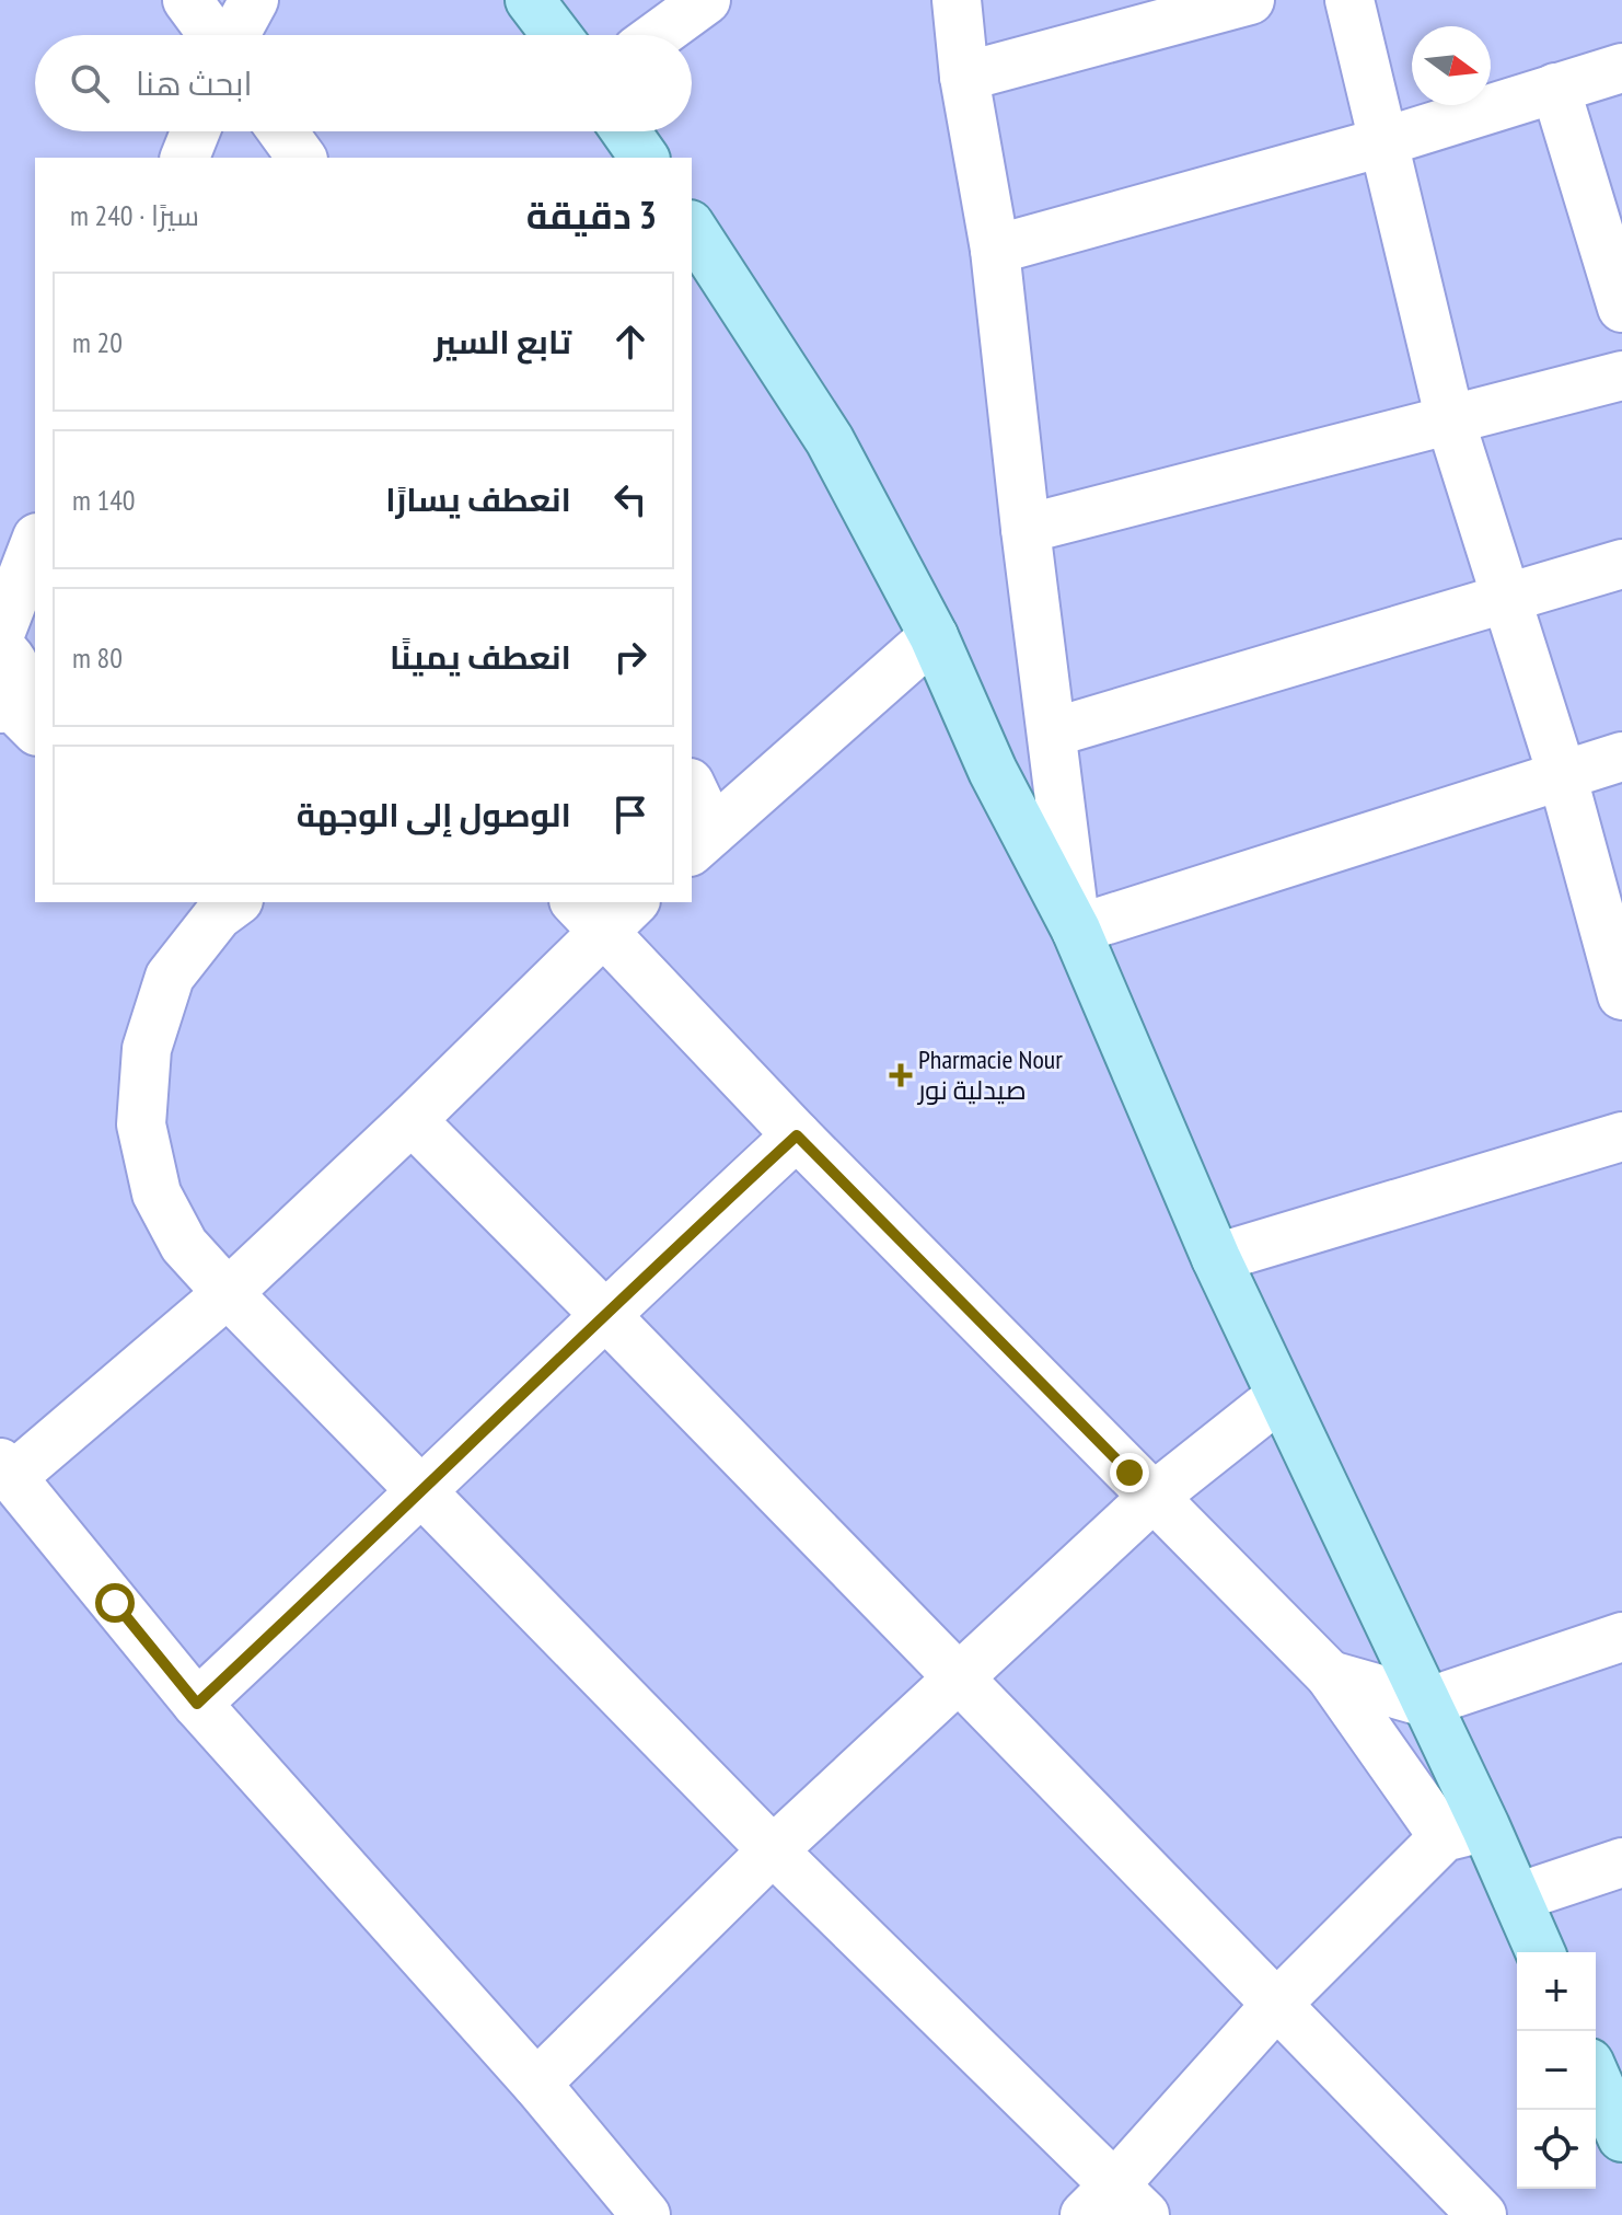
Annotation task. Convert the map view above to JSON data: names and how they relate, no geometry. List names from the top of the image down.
{
  "places": {
    "health": ["Pharmacie Nour صيدلية نور"]
  },
  "north": "right",
  "page": {
    "search": "ابحث هنا",
    "heading": ["3 دقيقة", "سيرًا · 240 m"],
    "list": [
      ["تابع السير", "20 m"],
      ["انعطف يسارًا", "140 m"],
      ["انعطف يمينًا", "80 m"],
      "الوصول إلى الوجهة"
    ],
    "map_buttons": ["+", "−"]
  }
}
